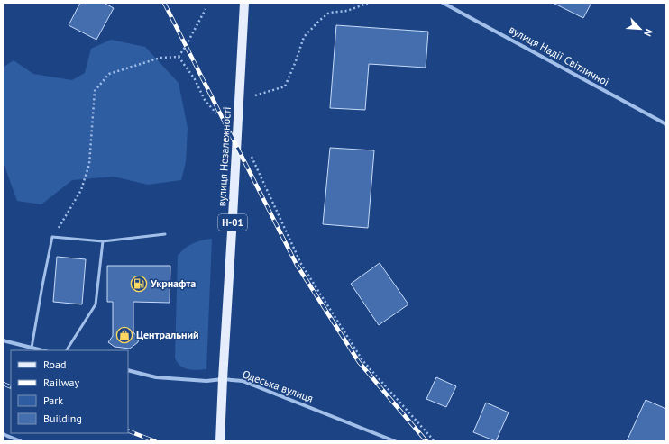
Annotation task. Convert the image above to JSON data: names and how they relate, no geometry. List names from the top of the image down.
{
  "streets": {
    "main road": ["вулиця Незалежності", "Н-01"],
    "street": ["вулиця Надії Світличної", "Одеська вулиця"]
  },
  "crossings": [
    ["вулиця Незалежності", "Одеська вулиця"]
  ],
  "places": {
    "fuel station": ["Укрнафта"],
    "shop": ["Центральний"]
  },
  "legend": [
    "Road",
    "Railway",
    "Park",
    "Building"
  ],
  "north": "bottom right"
}
